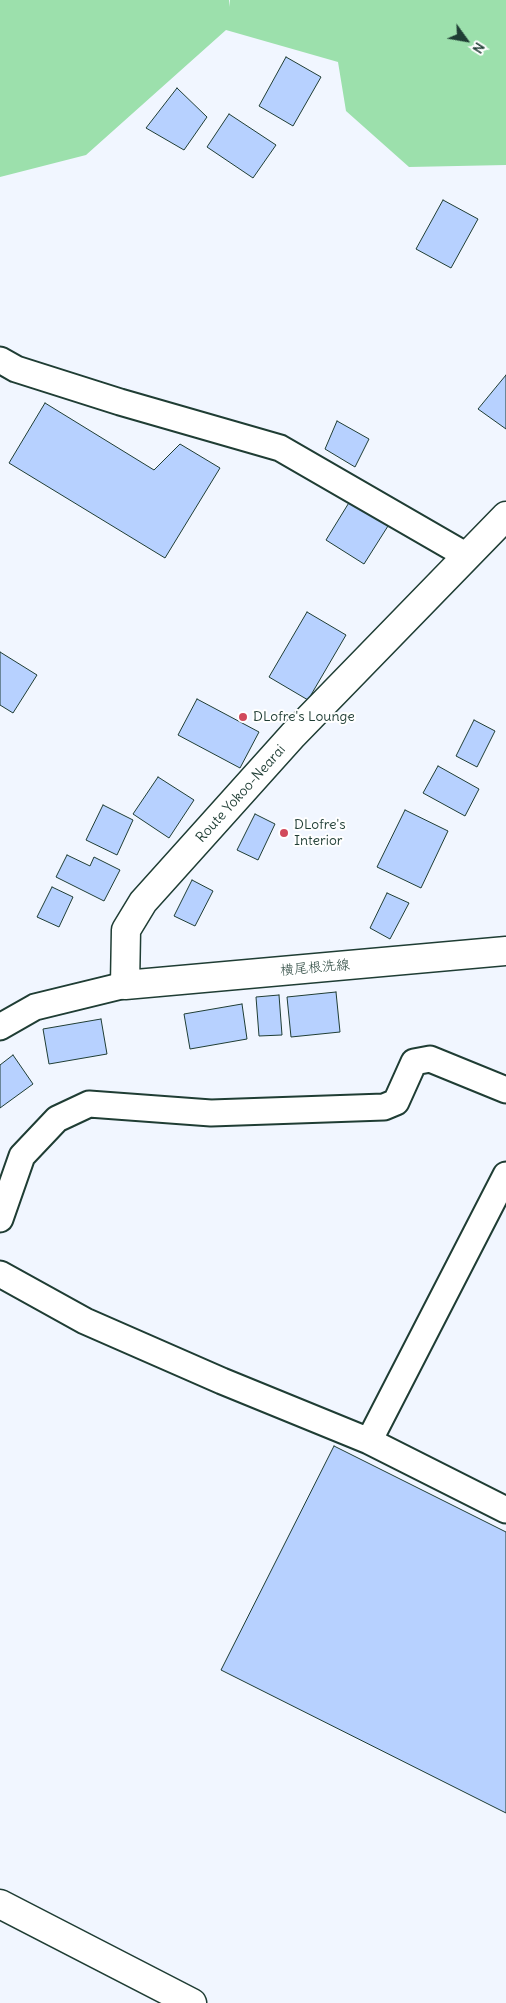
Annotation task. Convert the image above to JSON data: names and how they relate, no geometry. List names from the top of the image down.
{
  "streets": {
    "main road": ["Route Yokoo-Nearai", "横尾根洗線"]
  },
  "crossings": [
    ["Route Yokoo-Nearai", "横尾根洗線"]
  ],
  "places": ["DLofre's Lounge", "DLofre's Interior"],
  "north": "bottom right"
}
